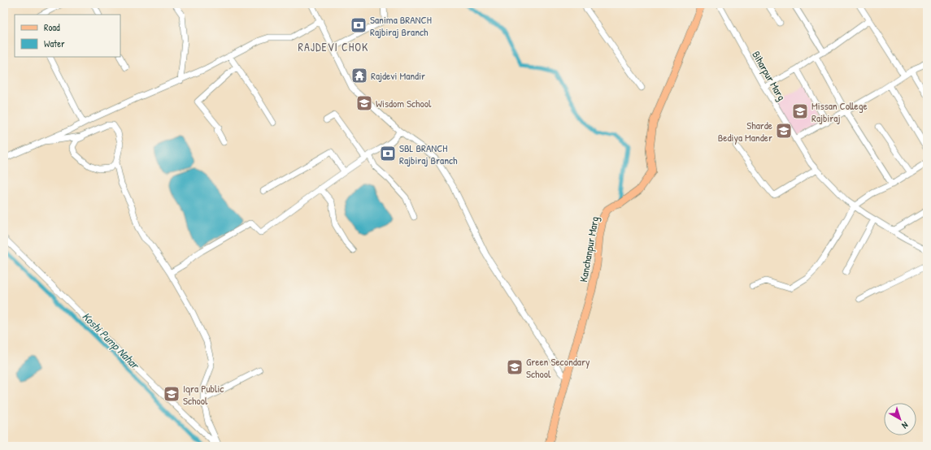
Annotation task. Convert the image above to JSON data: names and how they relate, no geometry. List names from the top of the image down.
{
  "streets": {
    "main road": ["Kanchanpur Marg"],
    "street": ["Biharpur Marg"]
  },
  "districts": ["RAJDEVI CHOK"],
  "water": ["Koshi Pump Nahar"],
  "places": {
    "bank": ["Sanima BRANCH Rajbiraj Branch", "SBL BRANCH Rajbiraj Branch"],
    "temple": ["Rajdevi Mandir"],
    "school or university": [
      "Wisdom School",
      "Missan College Rajbiraj",
      "Sharde Bediya Mander",
      "Green Secondary School",
      "Iqra Public School"
    ]
  },
  "legend": ["Road", "Water"],
  "north": "bottom right"
}
